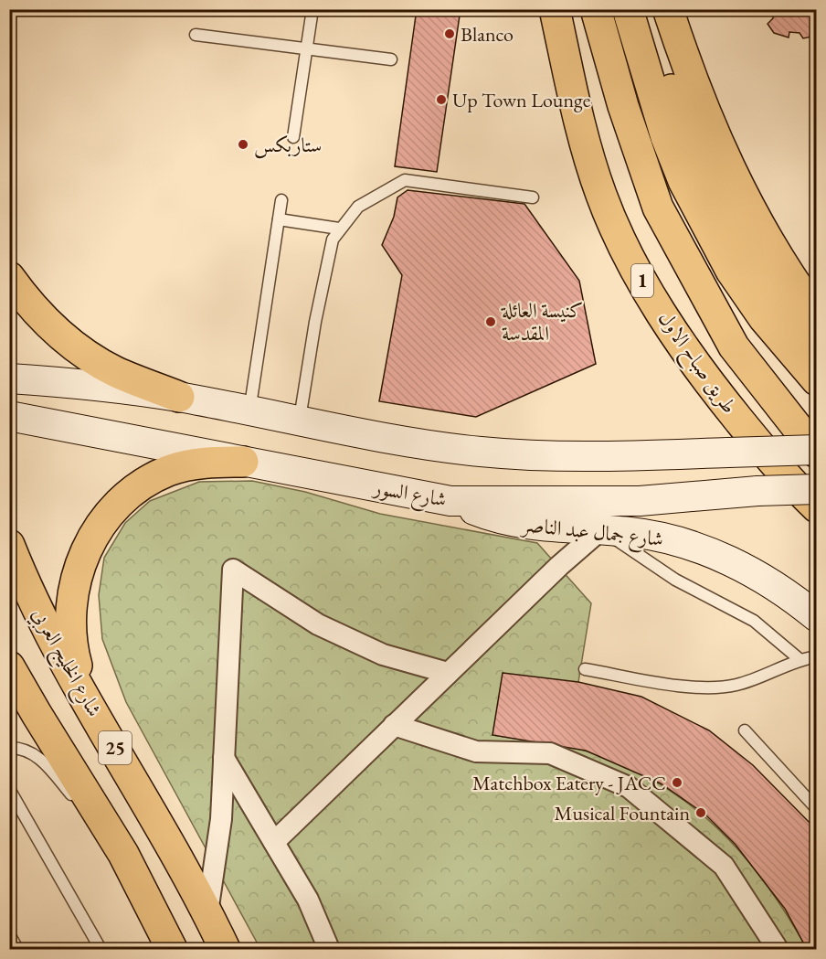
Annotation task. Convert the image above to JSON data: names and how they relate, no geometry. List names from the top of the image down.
{
  "streets": {
    "main road": [
      "1",
      "طريق صباح الاول",
      "شارع السور",
      "شارع جمال عبد الناصر",
      "شارع الخليج العربي",
      "25"
    ]
  },
  "crossings": [
    ["شارع السور", "شارع جمال عبد الناصر"]
  ],
  "places": [
    "Blanco",
    "Up Town Lounge",
    "ستاربكس",
    "كنيسة العائلة المقدسة",
    "Matchbox Eatery - JACC",
    "Musical Fountain"
  ]
}
